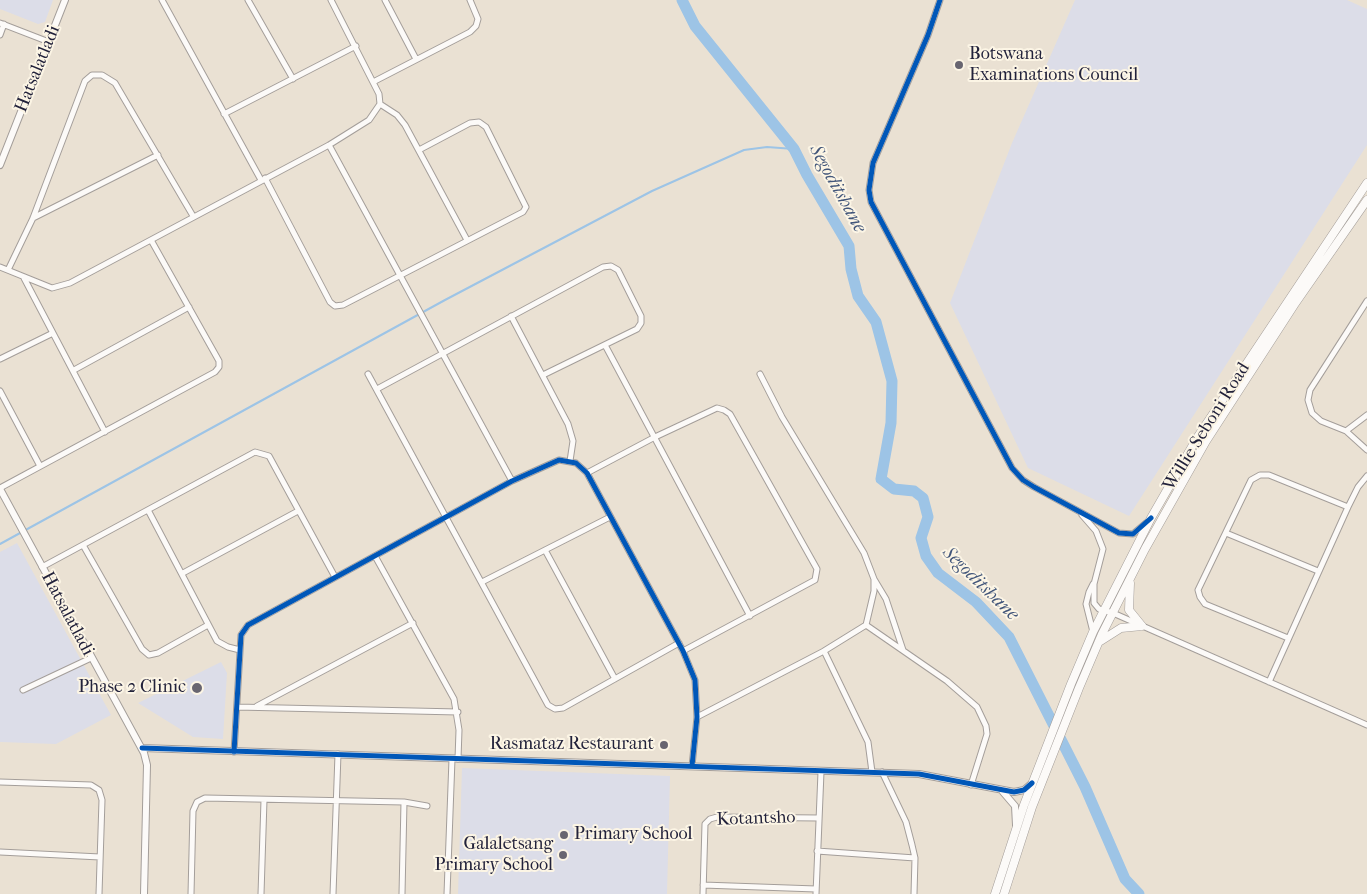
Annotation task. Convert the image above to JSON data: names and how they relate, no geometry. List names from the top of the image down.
{
  "streets": {
    "main road": ["Willie Seboni Road"],
    "street": ["Hatsalatladi", "Kotantsho"]
  },
  "water": ["Segoditshane"],
  "places": [
    "Botswana Examinations Council",
    "Phase 2 Clinic",
    "Rasmataz Restaurant",
    "Primary School",
    "Galaletsang Primary School"
  ]
}
